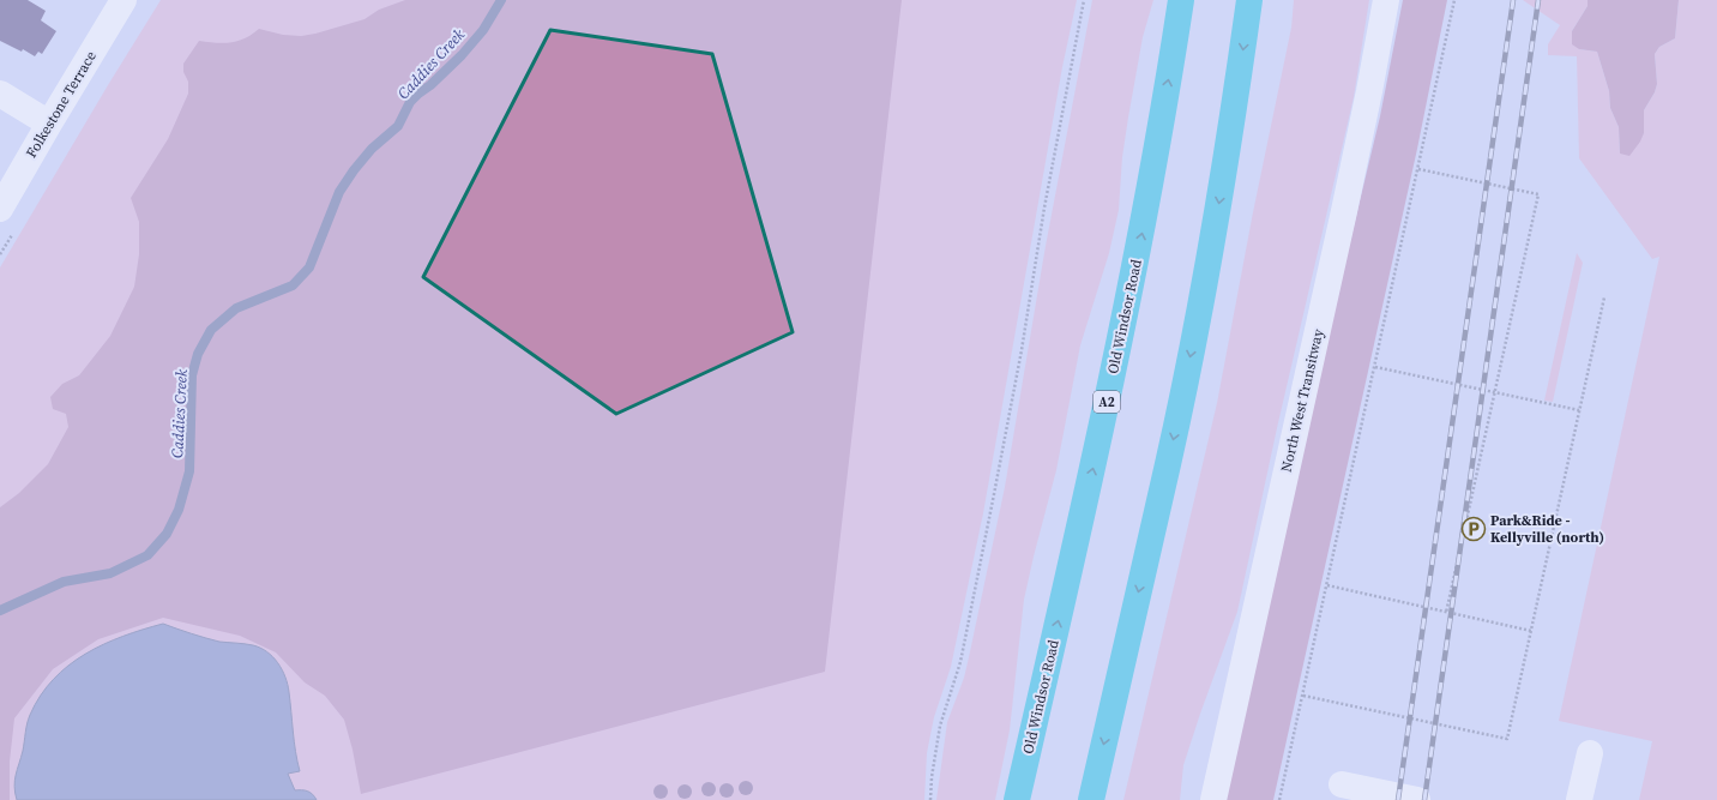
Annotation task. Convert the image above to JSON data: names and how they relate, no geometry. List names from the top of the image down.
{
  "streets": {
    "highway": ["Old Windsor Road", "A2"],
    "street": ["Folkestone Terrace", "North West Transitway"]
  },
  "water": ["Caddies Creek"],
  "places": {
    "parking": ["Park&Ride - Kellyville (north)"]
  }
}
